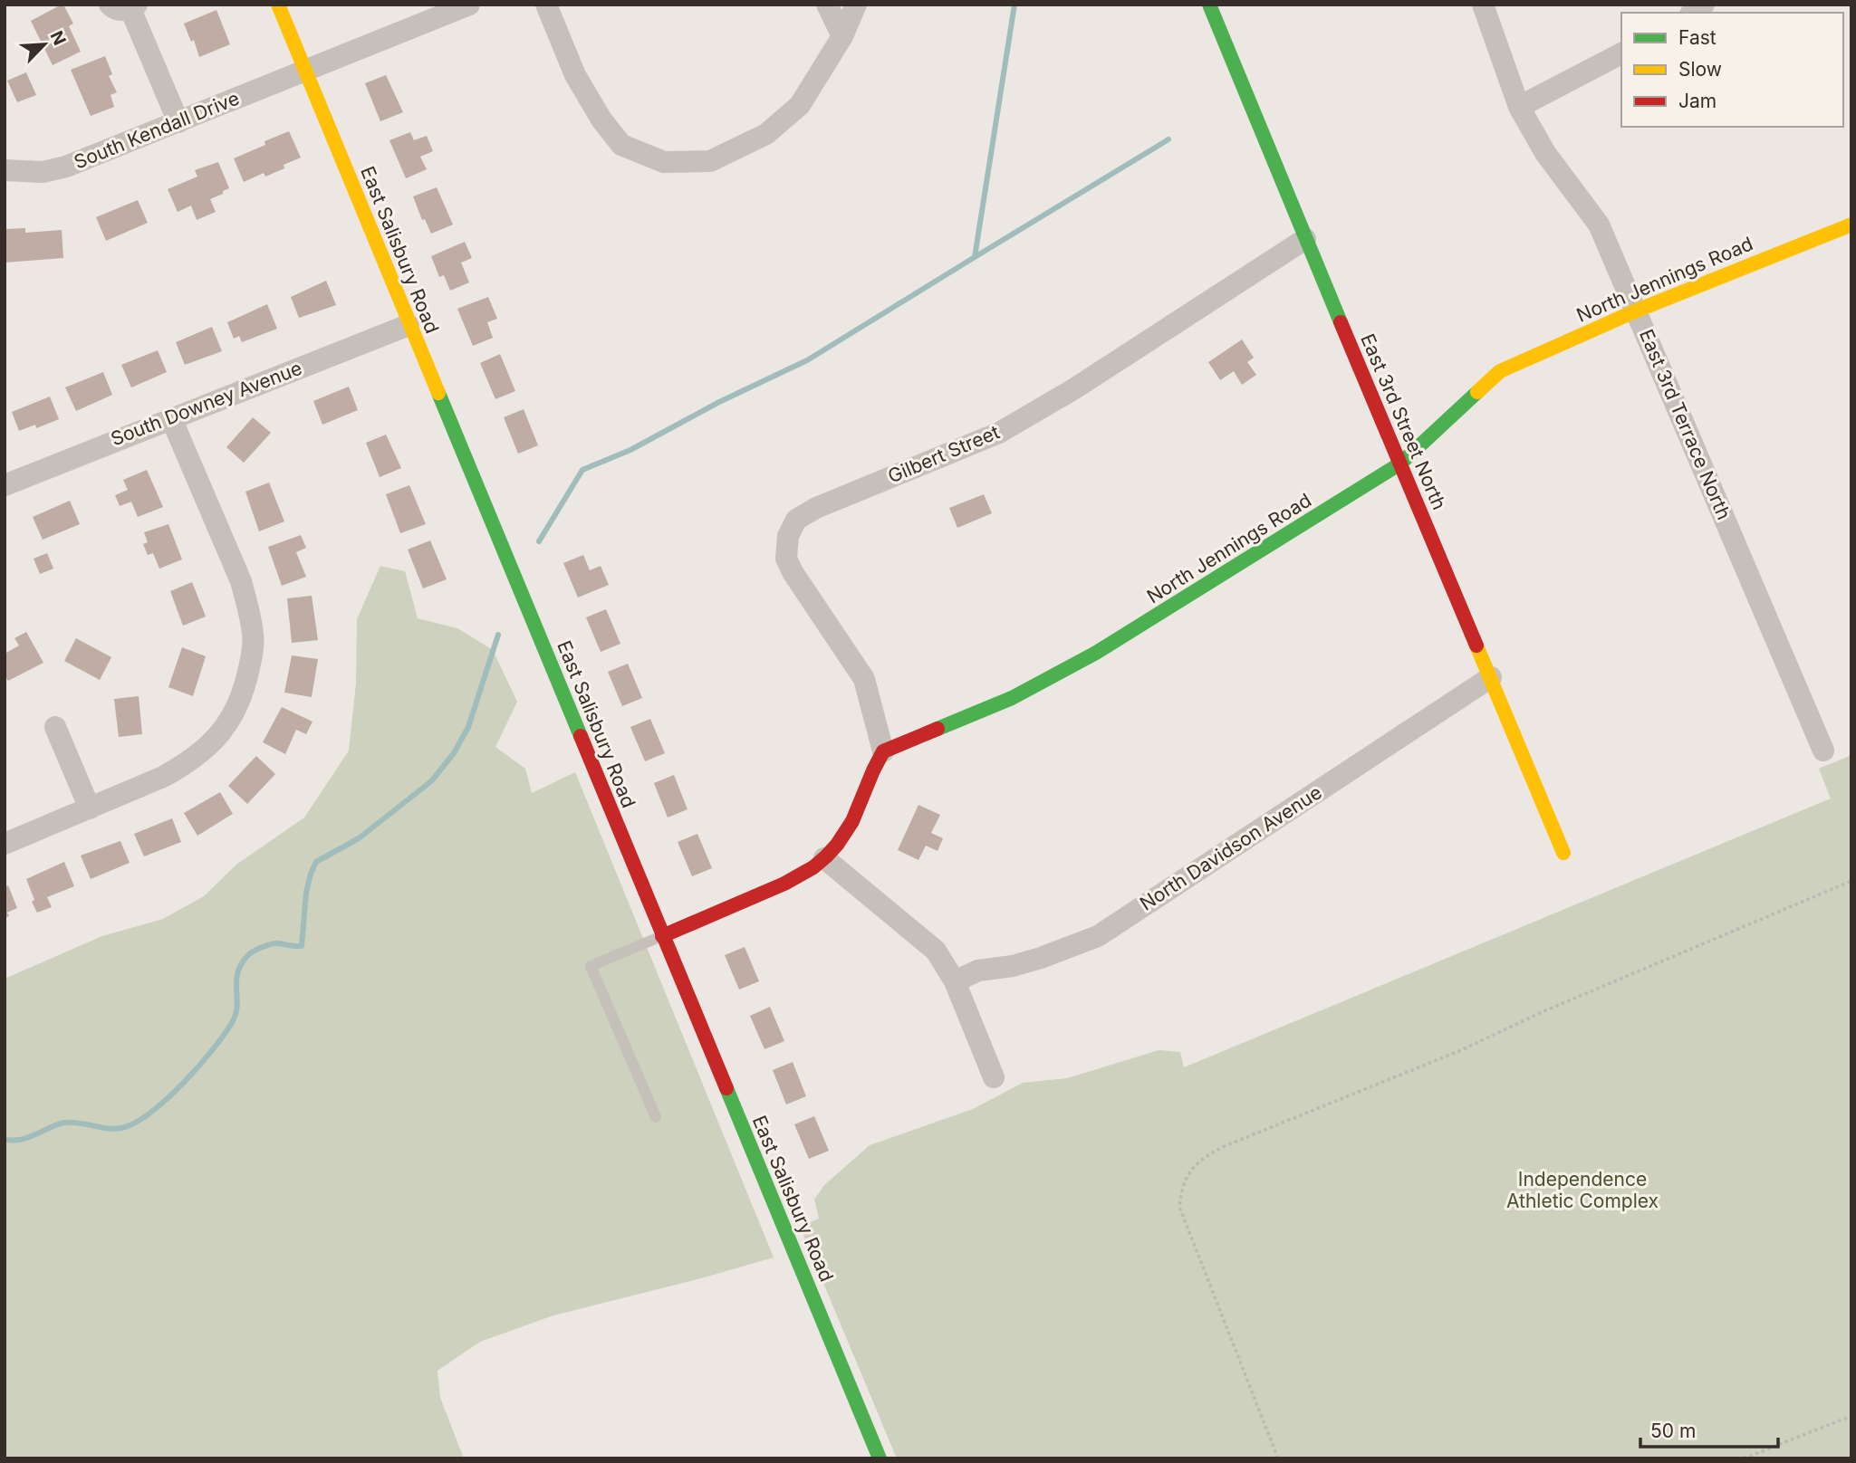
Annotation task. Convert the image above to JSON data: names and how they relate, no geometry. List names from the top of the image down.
{
  "streets": {
    "street": [
      "South Kendall Drive",
      "East Salisbury Road",
      "North Jennings Road",
      "South Downey Avenue",
      "East 3rd Street North",
      "East 3rd Terrace North",
      "Gilbert Street",
      "North Davidson Avenue"
    ]
  },
  "crossings": [
    ["South Kendall Drive", "East Salisbury Road"],
    ["East Salisbury Road", "South Downey Avenue"],
    ["North Jennings Road", "East 3rd Street North"],
    ["North Jennings Road", "East 3rd Terrace North"],
    ["North Jennings Road", "Gilbert Street"],
    ["East 3rd Street North", "Gilbert Street"],
    ["East 3rd Street North", "North Davidson Avenue"]
  ],
  "parks": ["Independence Athletic Complex"],
  "legend": ["Fast", "Slow", "Jam"],
  "scale_bar": "50 m",
  "north": "top right"
}
